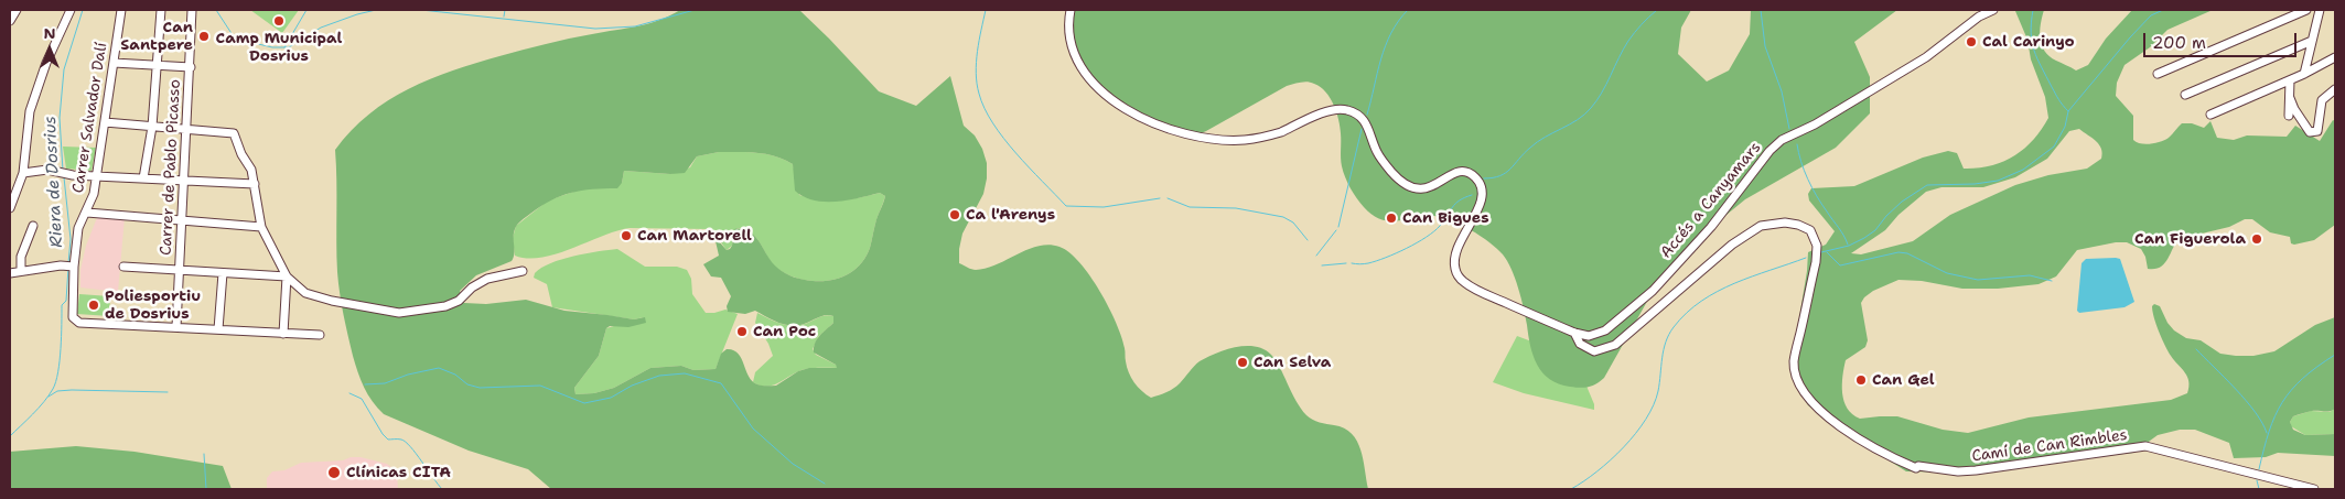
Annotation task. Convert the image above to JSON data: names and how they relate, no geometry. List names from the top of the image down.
{
  "streets": {
    "street": [
      "Carrer Salvador Dalí",
      "Carrer de Pablo Picasso",
      "Accés a Canyamars",
      "Camí de Can Rimbles"
    ]
  },
  "crossings": [
    ["Carrer Salvador Dalí", "Carrer de Pablo Picasso"],
    ["Accés a Canyamars", "Camí de Can Rimbles"]
  ],
  "water": ["Riera de Dosrius"],
  "places": [
    "Camp Municipal Dosrius",
    "Can Santpere",
    "Cal Carinyo",
    "Ca l'Arenys",
    "Can Bigues",
    "Can Martorell",
    "Can Figuerola",
    "Poliesportiu de Dosrius",
    "Can Poc",
    "Can Selva",
    "Can Gel",
    "Clínicas CITA"
  ],
  "scale_bar": "200 m",
  "north": "top"
}
